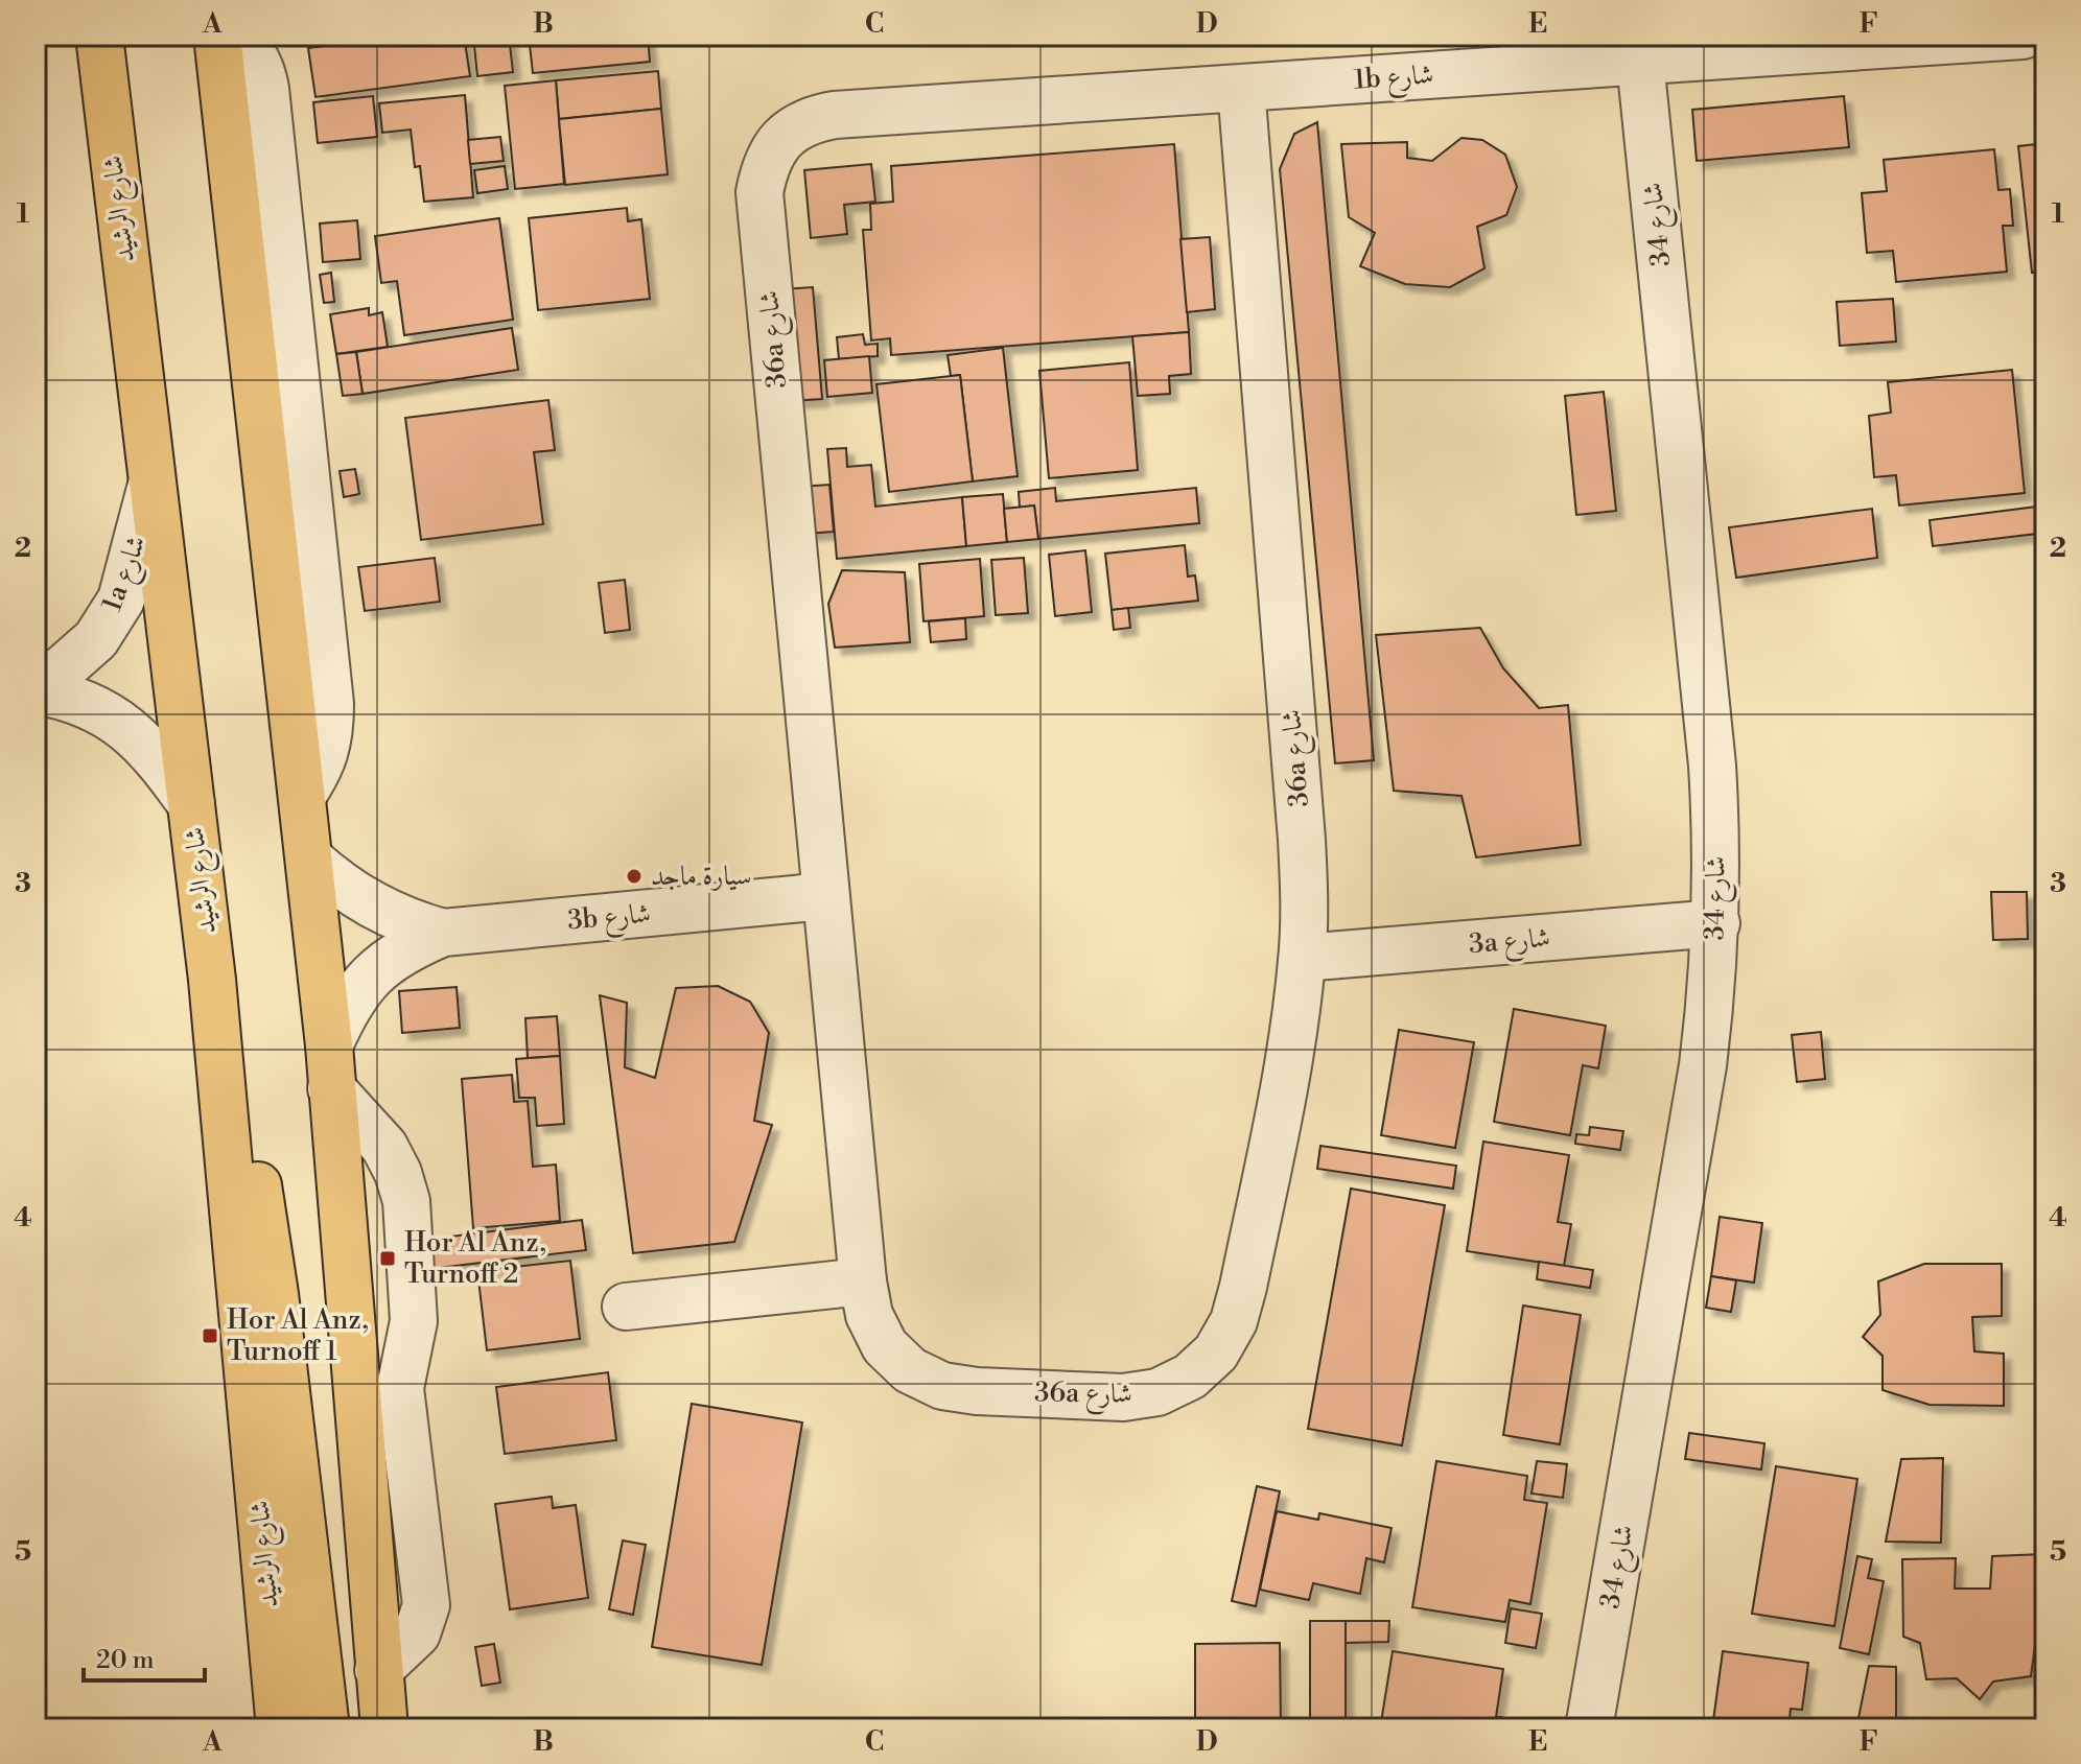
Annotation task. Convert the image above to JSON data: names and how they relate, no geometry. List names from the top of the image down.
{
  "streets": {
    "main road": ["شارع الرشيد"],
    "street": [
      "1b شارع",
      "شارع 34",
      "36a شارع",
      "1a شارع",
      "3b شارع",
      "3a شارع"
    ]
  },
  "crossings": [
    ["1b شارع", "شارع 34"],
    ["1b شارع", "36a شارع"],
    ["شارع الرشيد", "1a شارع"],
    ["شارع 34", "3a شارع"],
    ["36a شارع", "3b شارع"],
    ["36a شارع", "3a شارع"]
  ],
  "places": {
    "other": ["سيارة ماجد"],
    "transit": ["Hor Al Anz, Turnoff 2", "Hor Al Anz, Turnoff 1"]
  },
  "scale_bar": "20 m",
  "grid": {
    "columns": [
      "A",
      "B",
      "C",
      "D",
      "E",
      "F"
    ],
    "rows": [
      "1",
      "2",
      "3",
      "4",
      "5"
    ]
  }
}
